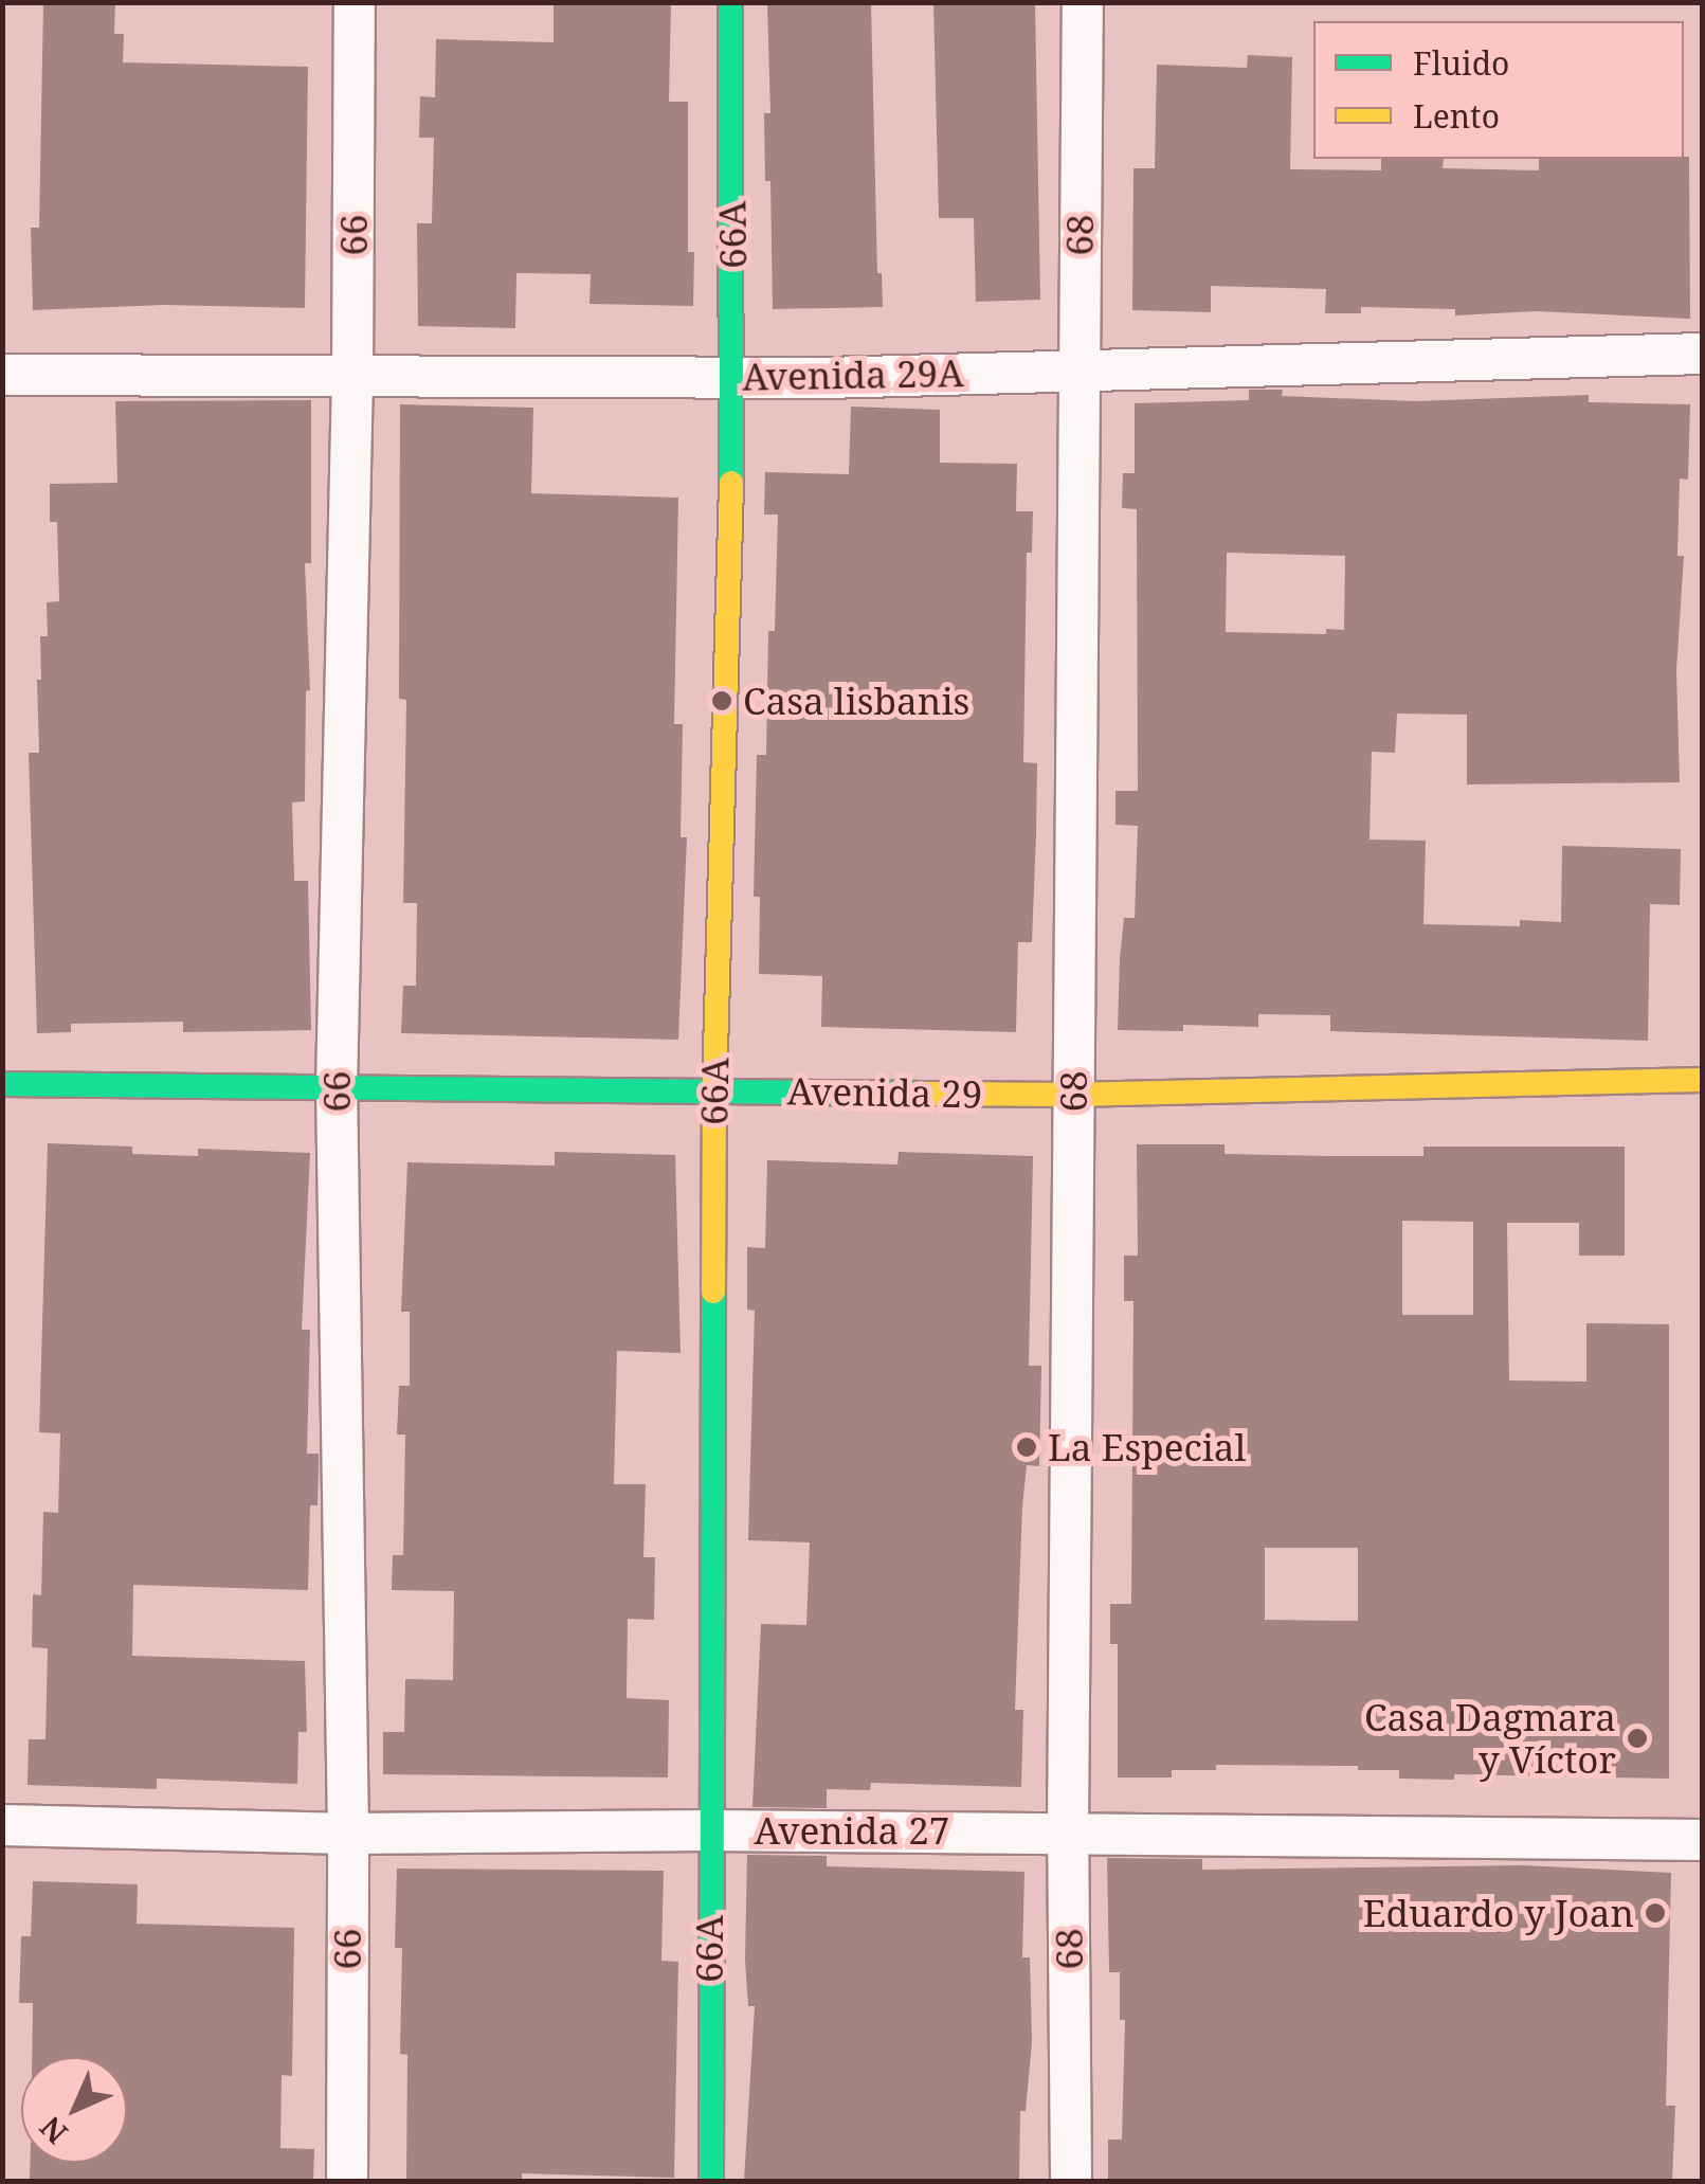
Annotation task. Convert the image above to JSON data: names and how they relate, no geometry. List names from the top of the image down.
{
  "streets": {
    "street": [
      "66",
      "66A",
      "68",
      "Avenida 29A",
      "Avenida 29",
      "Avenida 27"
    ]
  },
  "crossings": [
    ["66", "Avenida 29A"],
    ["66", "Avenida 29"],
    ["66", "Avenida 27"],
    ["66A", "Avenida 29A"],
    ["66A", "Avenida 29"],
    ["66A", "Avenida 27"],
    ["68", "Avenida 29A"],
    ["68", "Avenida 29"],
    ["68", "Avenida 27"]
  ],
  "places": [
    "Casa lisbanis",
    "La Especial",
    "Casa Dagmara y Víctor",
    "Eduardo y Joan"
  ],
  "legend": ["Fluido", "Lento"],
  "north": "bottom left"
}
